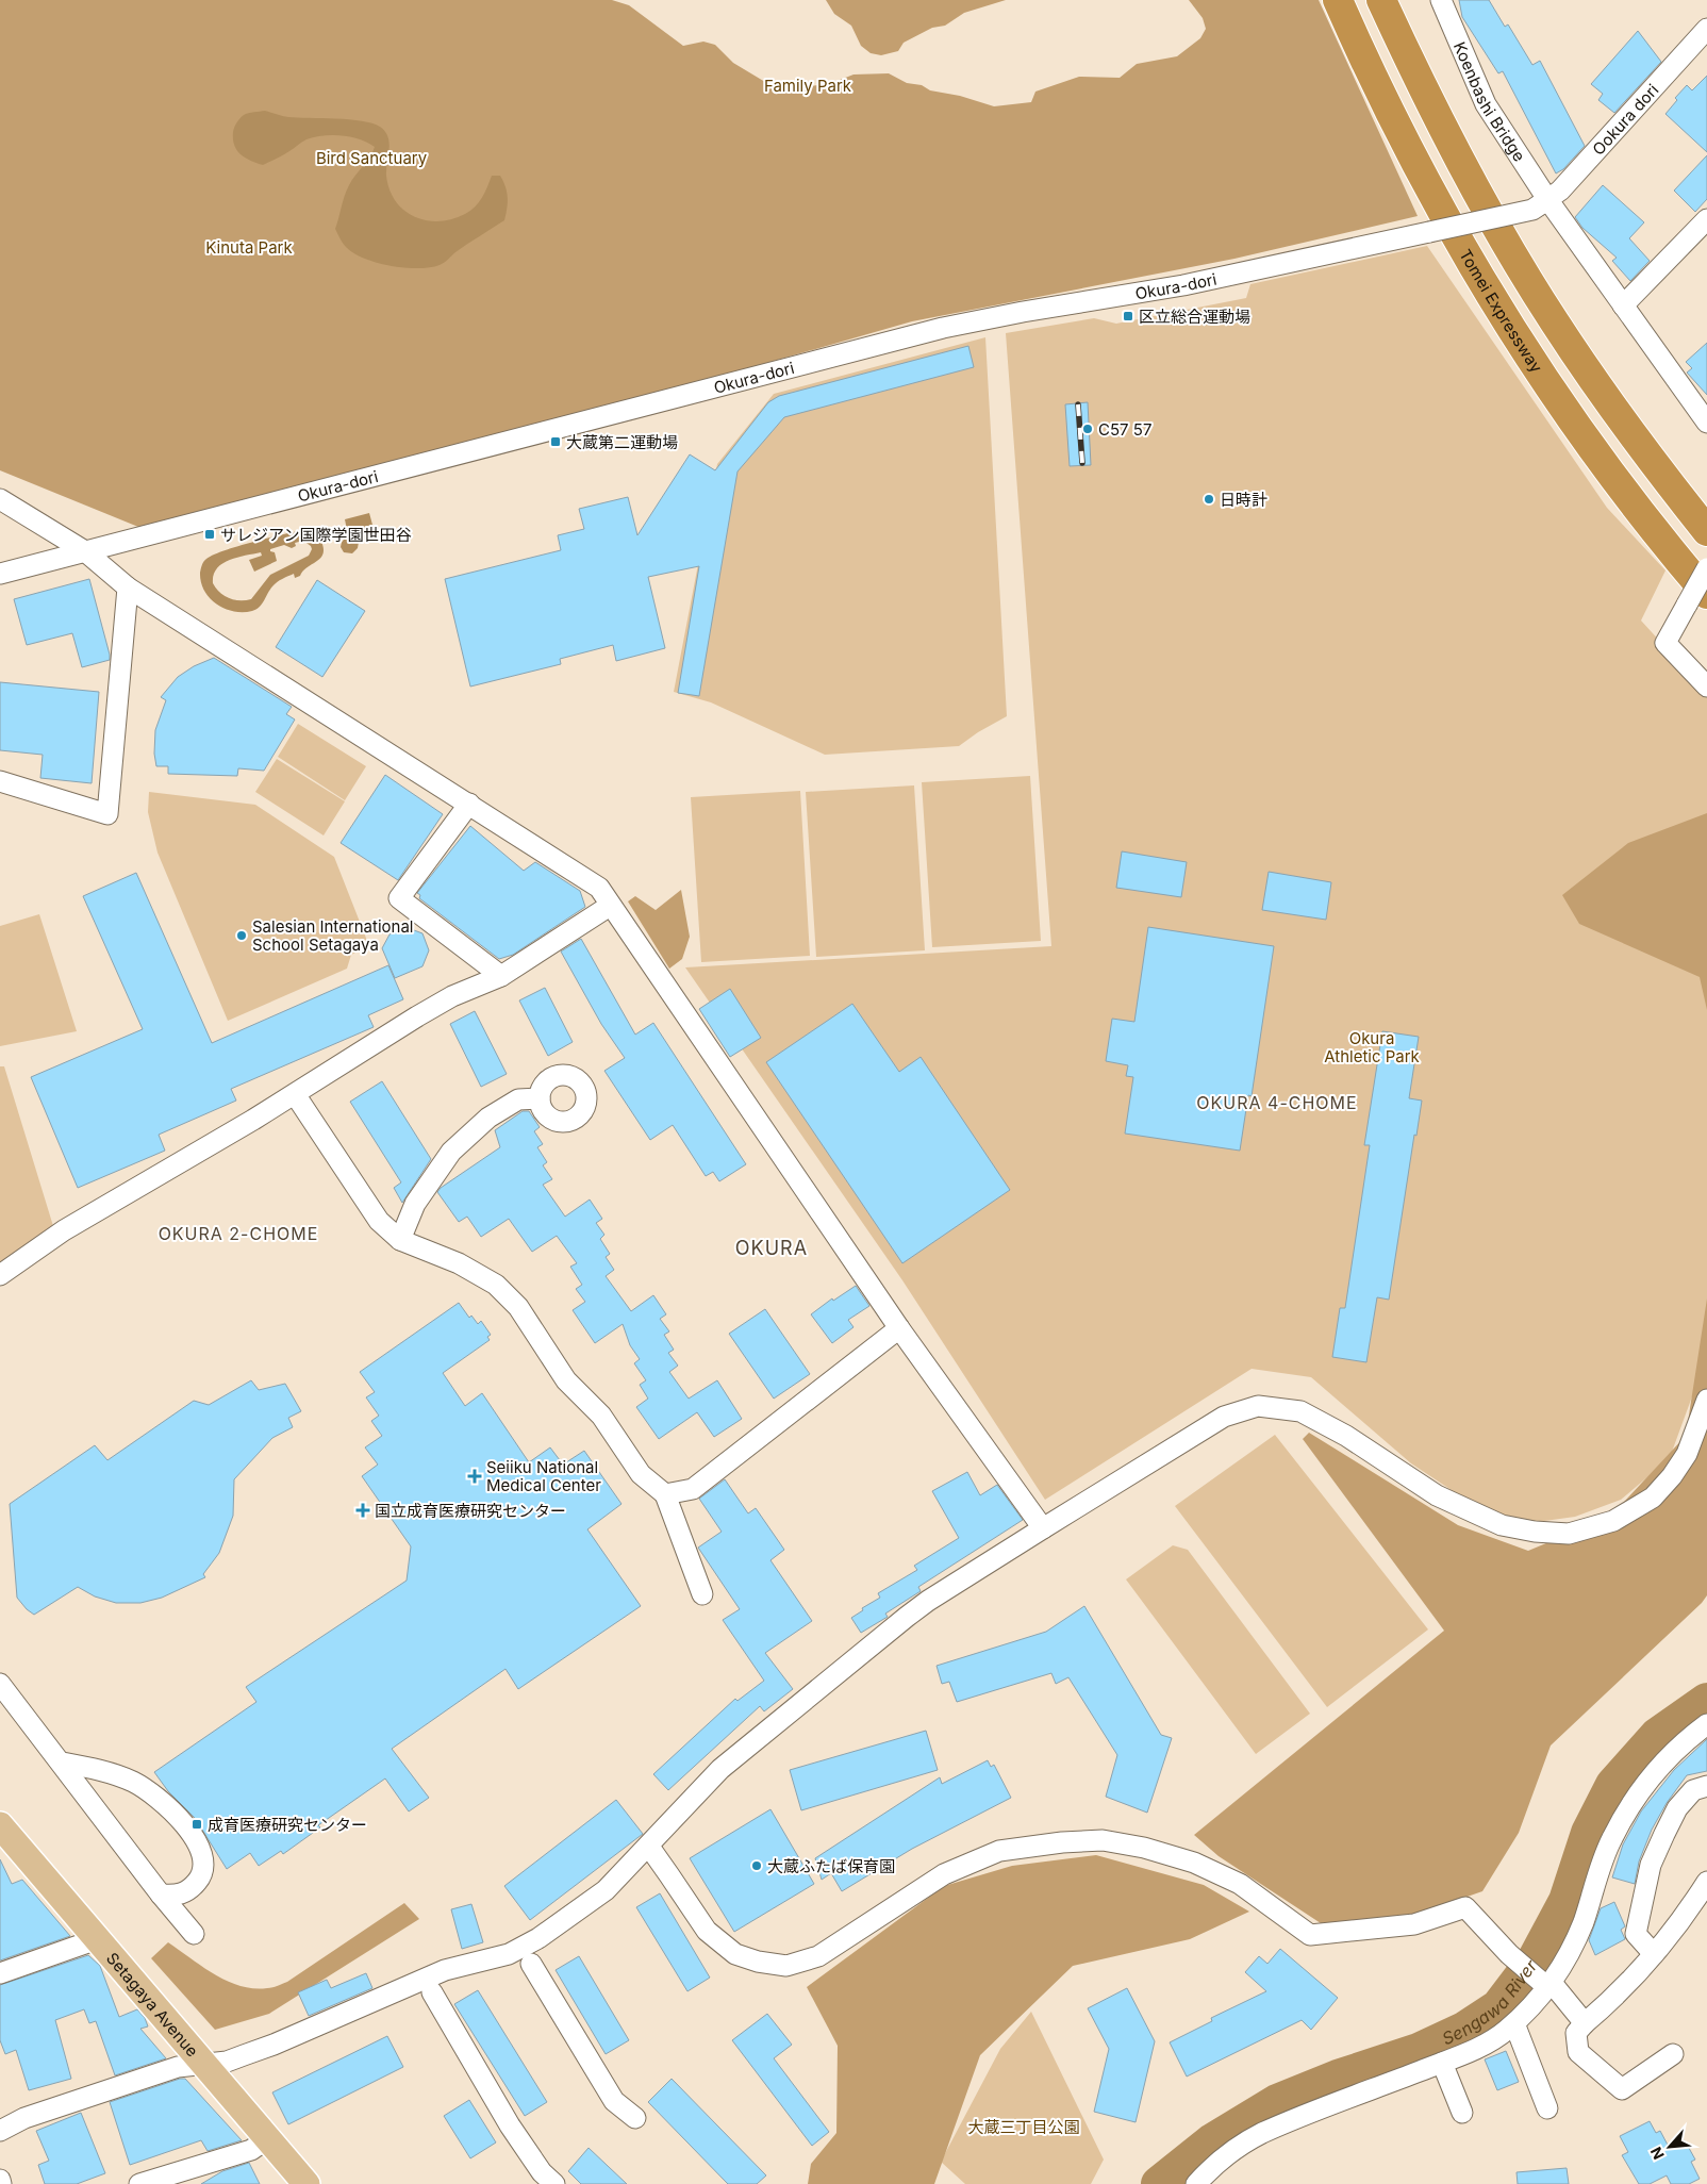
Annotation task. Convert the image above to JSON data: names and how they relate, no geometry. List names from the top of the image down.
{
  "streets": {
    "highway": ["Tomei Expressway"],
    "main road": ["Setagaya Avenue"],
    "street": ["Koenbashi Bridge", "Ookura dori", "Okura-dori"]
  },
  "crossings": [
    ["Koenbashi Bridge", "Ookura dori"],
    ["Ookura dori", "Okura-dori"]
  ],
  "districts": ["OKURA 4-CHOME", "OKURA 2-CHOME", "OKURA"],
  "water": ["Sengawa River"],
  "parks": [
    "Family Park",
    "Bird Sanctuary",
    "Kinuta Park",
    "Okura Athletic Park",
    "大蔵三丁目公園"
  ],
  "places": {
    "transit": [
      "区立総合運動場",
      "大蔵第二運動場",
      "サレジアン国際学園世田谷",
      "成育医療研究センター"
    ],
    "other": [
      "C57 57",
      "日時計",
      "Salesian International School Setagaya",
      "大蔵ふたば保育園"
    ],
    "health": ["Seiiku National Medical Center", "国立成育医療研究センター"]
  },
  "north": "bottom left"
}
